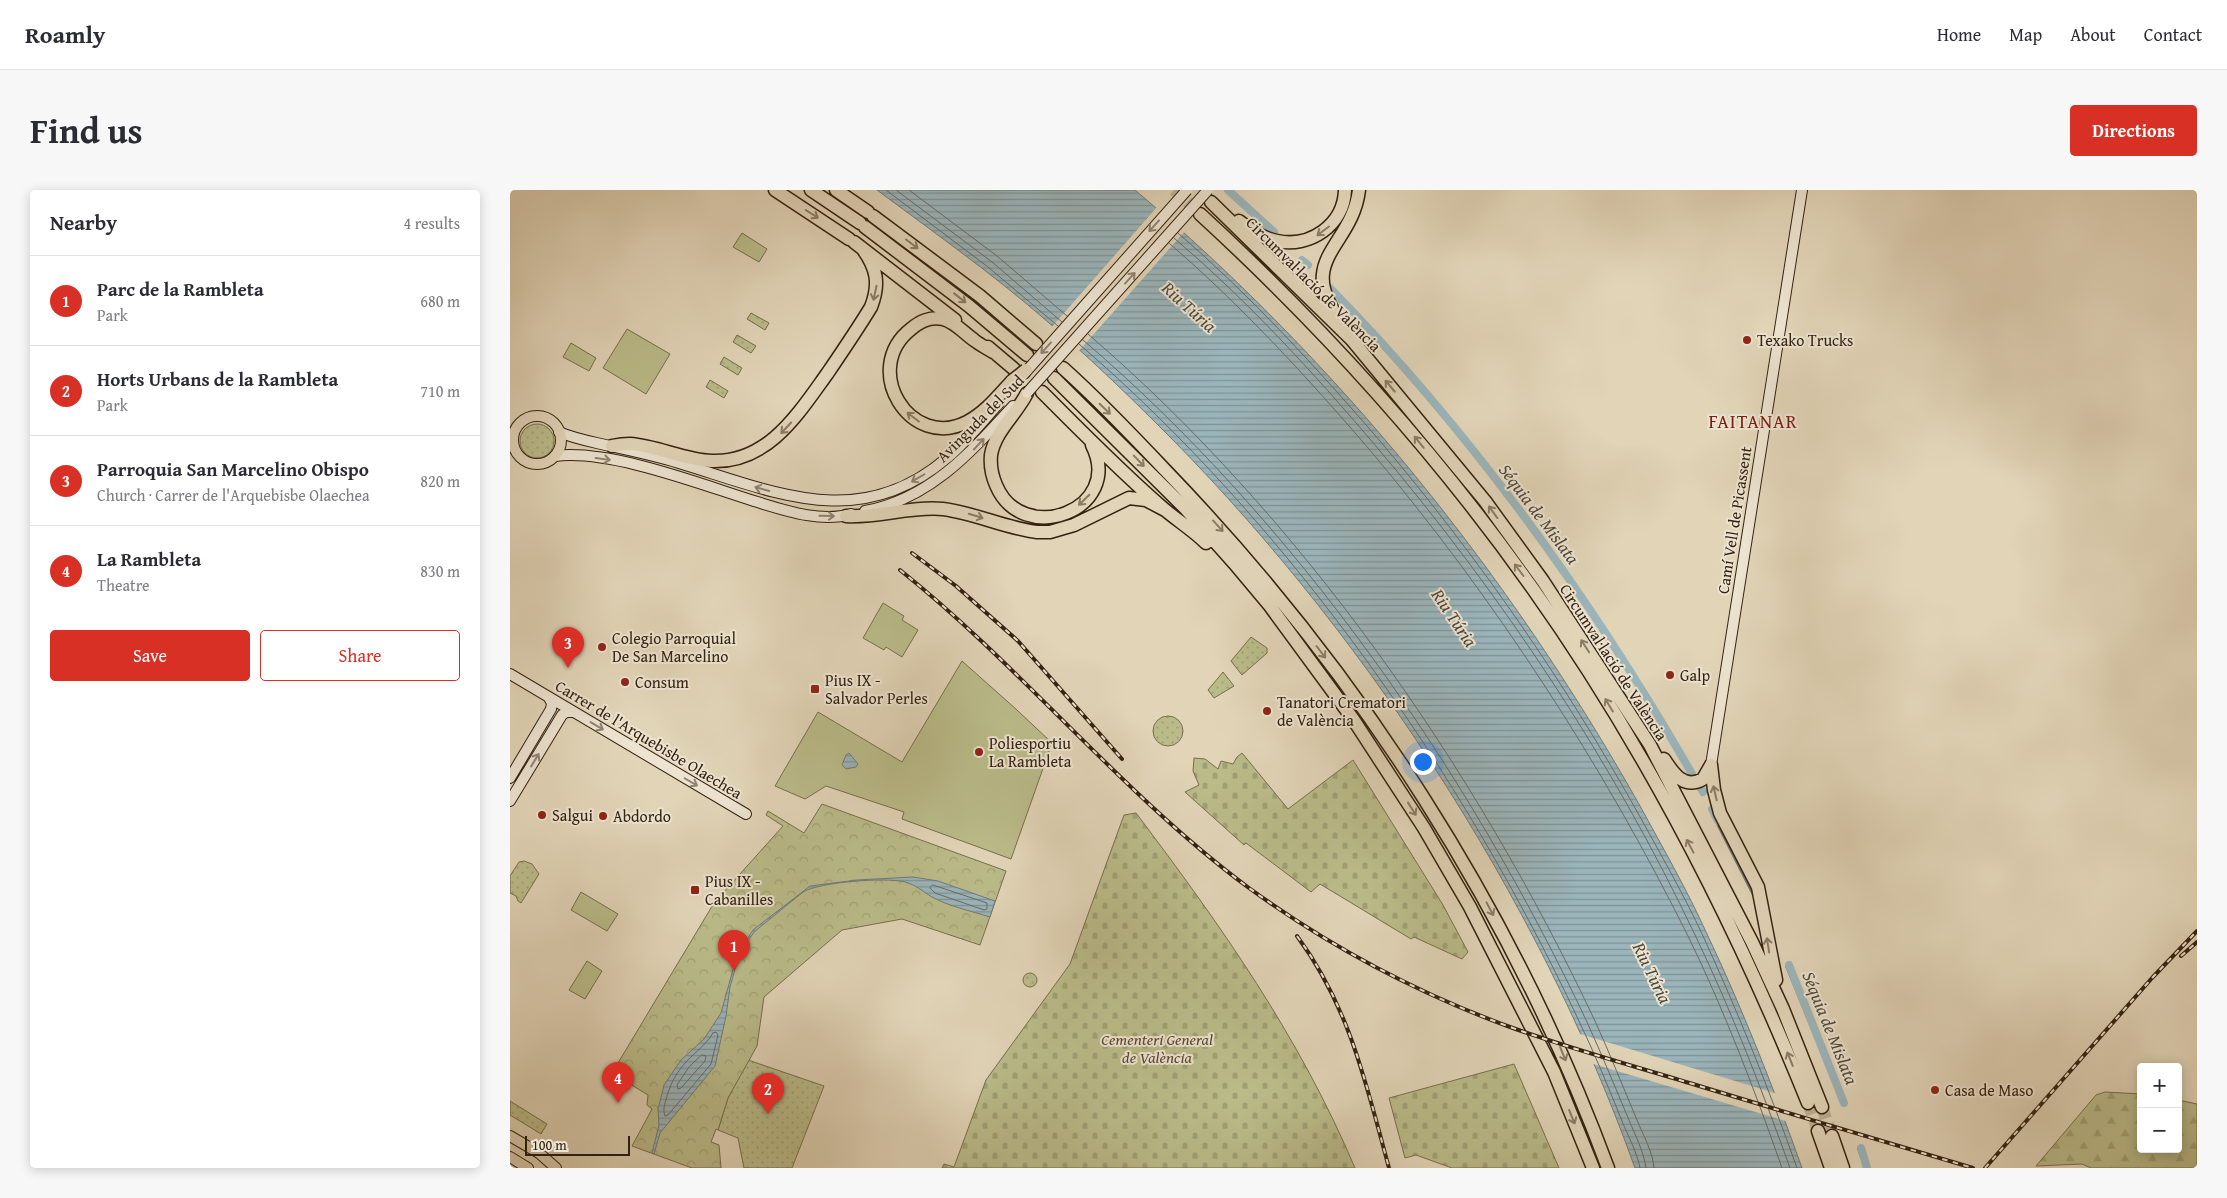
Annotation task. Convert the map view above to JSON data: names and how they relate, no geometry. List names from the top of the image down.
{
  "streets": {
    "highway": ["Circumval·lació de València"],
    "main road": ["Avinguda del Sud", "Camí Vell de Picassent", "Carrer de l'Arquebisbe Olaechea"]
  },
  "crossings": [
    ["Circumval·lació de València", "Avinguda del Sud"]
  ],
  "one_way": ["Carrer de l'Arquebisbe Olaechea"],
  "districts": ["FAITANAR"],
  "water": ["Riu Túria", "Séquia de Mislata"],
  "parks": ["Cementeri General de València"],
  "places": {
    "other": [
      "Texako Trucks",
      "Colegio Parroquial De San Marcelino",
      "Galp",
      "Consum",
      "Tanatori Crematori de València",
      "Poliesportiu La Rambleta",
      "Salgui",
      "Abdordo",
      "Casa de Maso"
    ],
    "transit": ["Pius IX - Salvador Perles", "Pius IX - Cabanilles"]
  },
  "scale_bar": "100 m",
  "page": {
    "header": "Roamly",
    "nav": [
      "Home",
      "Map",
      "About",
      "Contact"
    ],
    "title": "Find us",
    "buttons": [
      "Directions",
      ["Save", "Share"]
    ],
    "heading": ["Nearby", "4 results"],
    "list": [
      {
        "mark": "1",
        "name": "Parc de la Rambleta",
        "note": "Park",
        "value": "680 m"
      },
      {
        "mark": "2",
        "name": "Horts Urbans de la Rambleta",
        "note": "Park",
        "value": "710 m"
      },
      {
        "mark": "3",
        "name": "Parroquia San Marcelino Obispo",
        "note": "Church · Carrer de l'Arquebisbe Olaechea",
        "value": "820 m"
      },
      {
        "mark": "4",
        "name": "La Rambleta",
        "note": "Theatre",
        "value": "830 m"
      }
    ],
    "pins": [
      "3",
      "1",
      "4",
      "2"
    ],
    "map_buttons": ["+", "−"],
    "scale": "100 m"
  }
}
